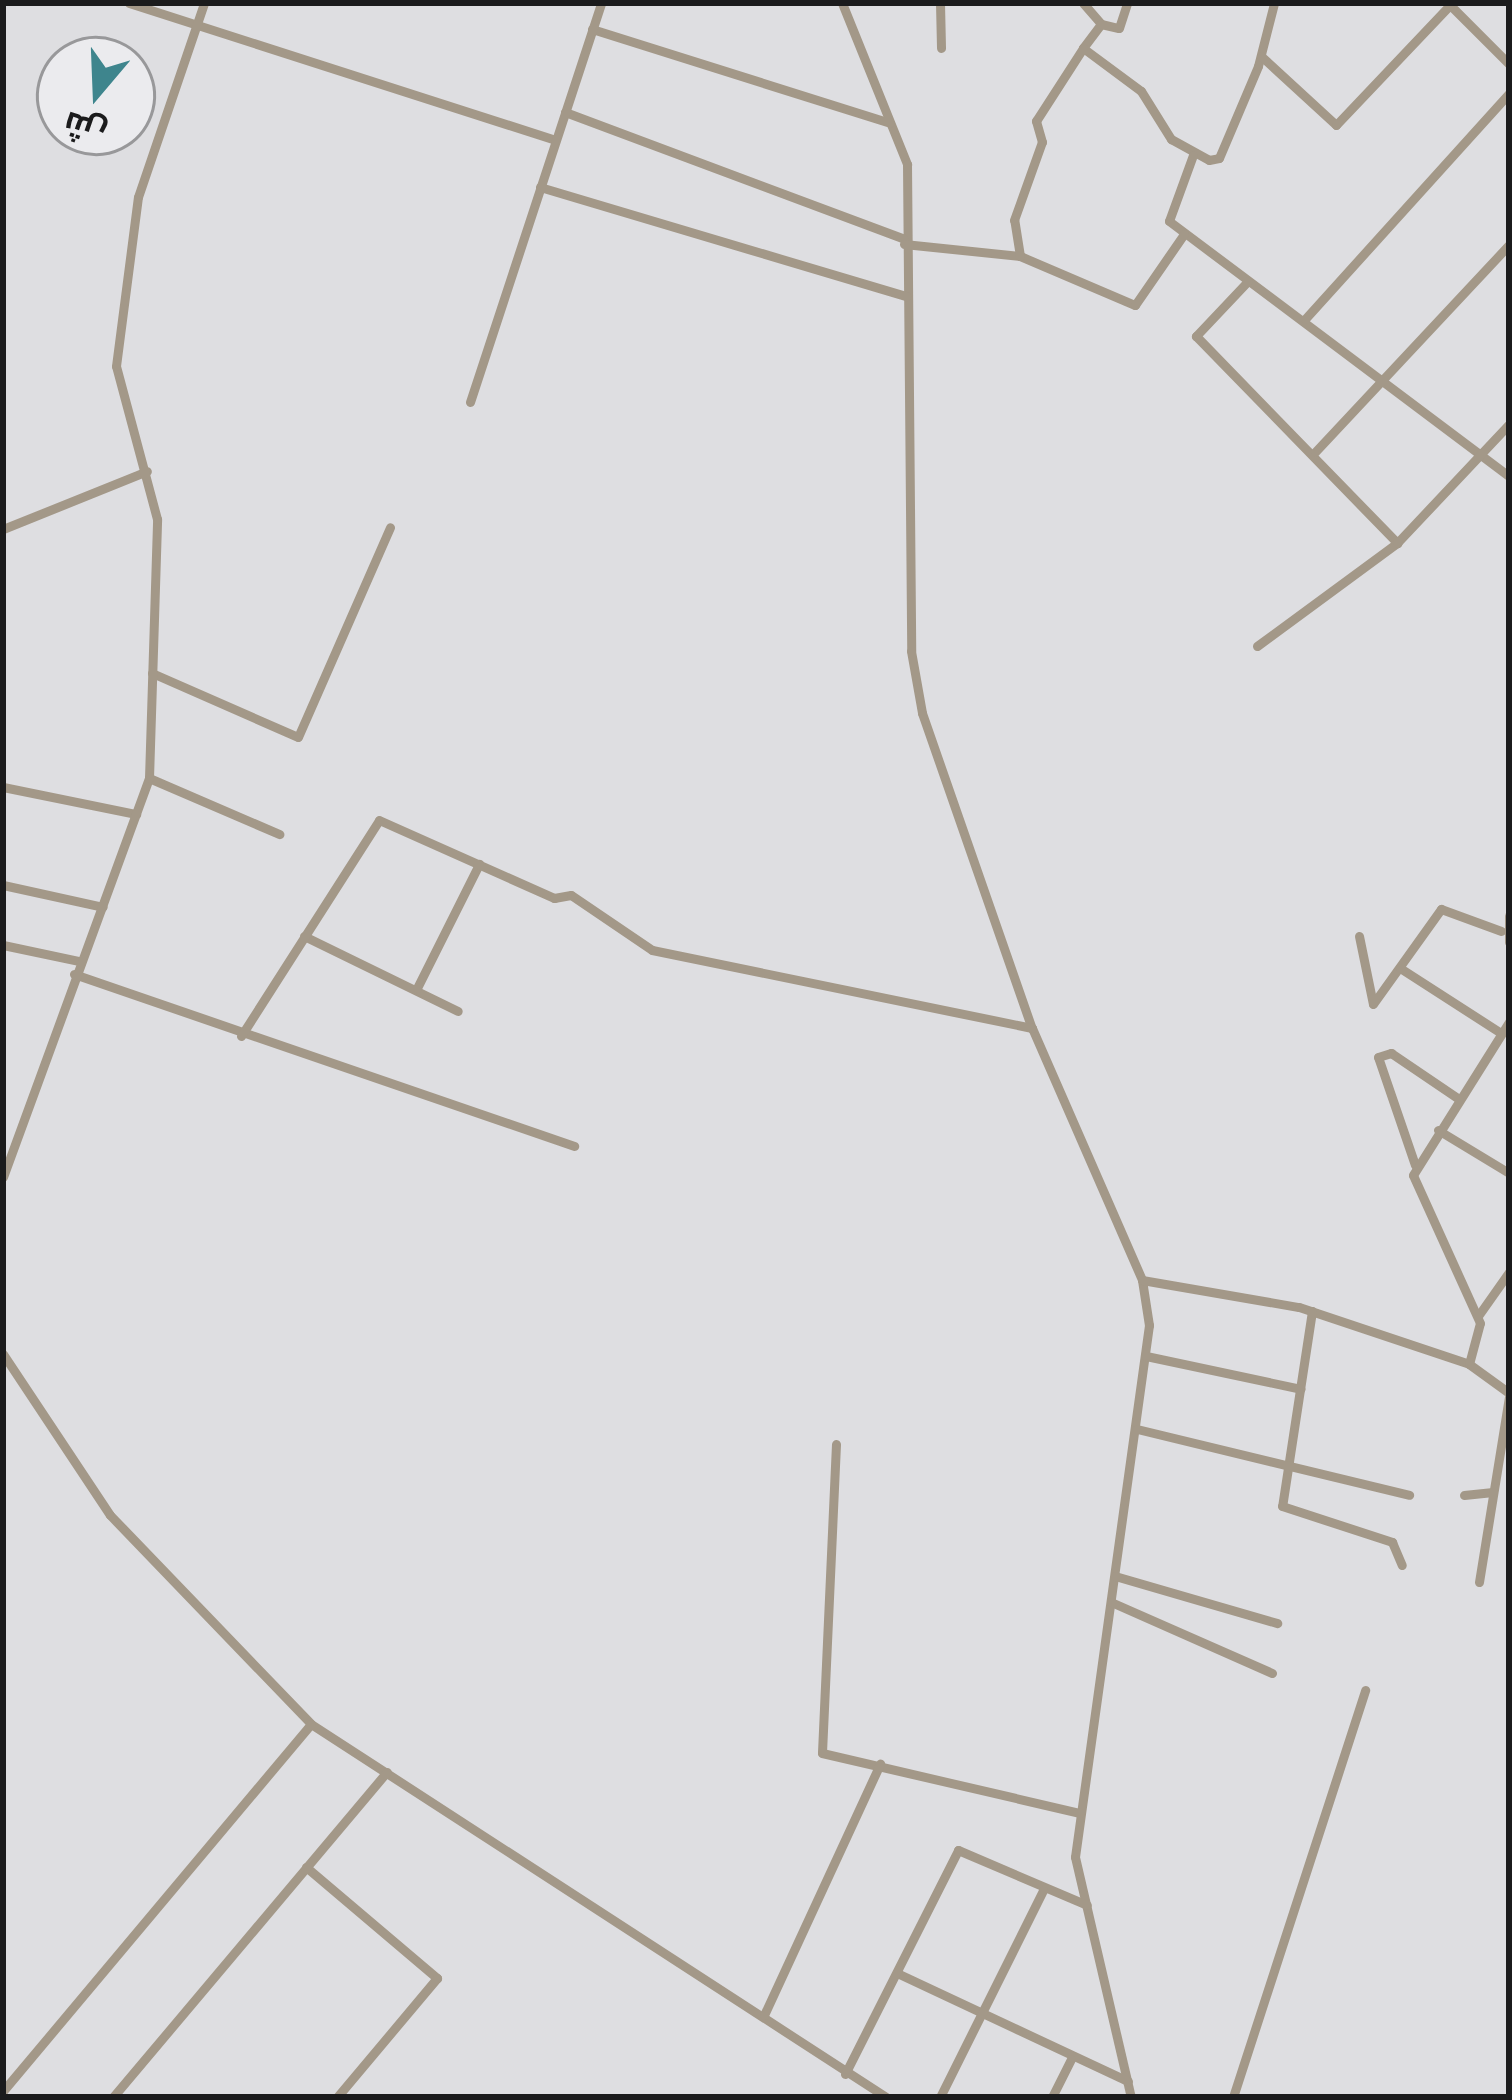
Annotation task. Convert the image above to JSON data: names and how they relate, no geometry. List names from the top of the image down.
{
  "north": "bottom"
}
